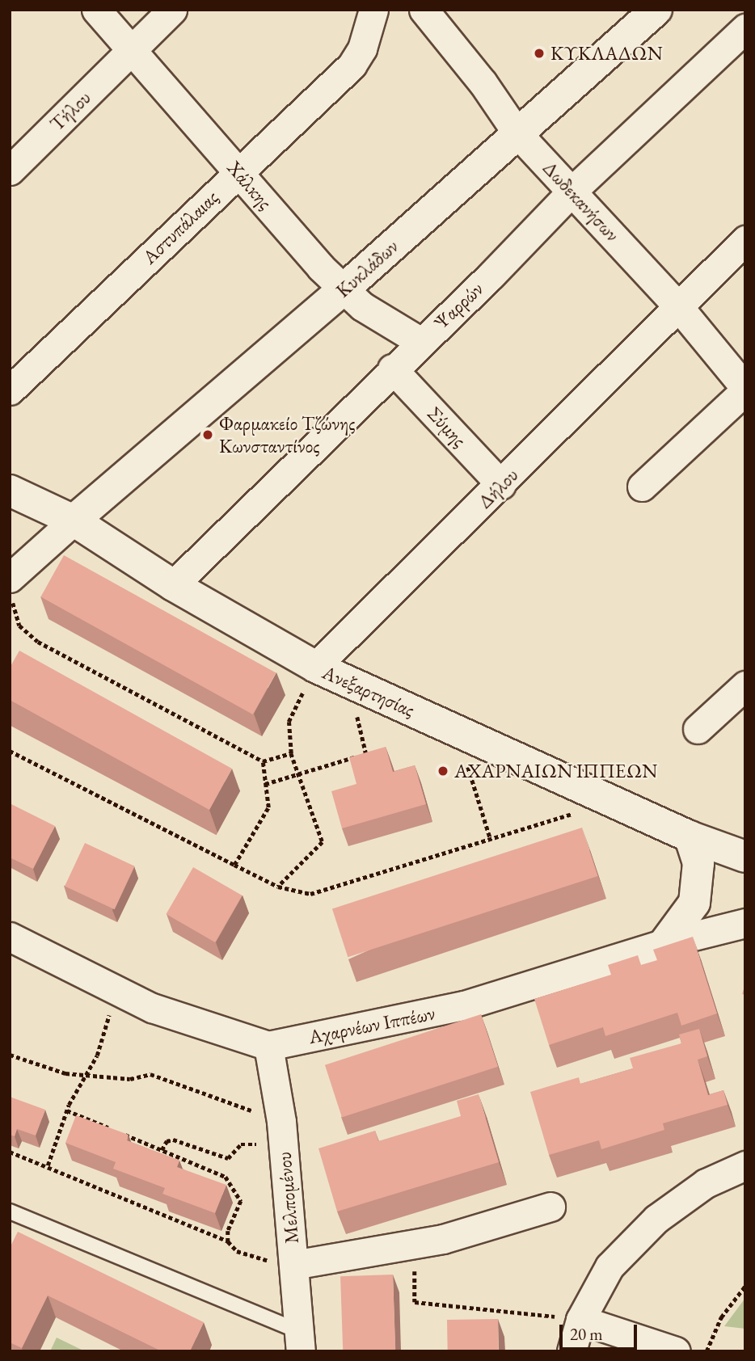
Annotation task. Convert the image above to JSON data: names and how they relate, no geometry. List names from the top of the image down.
{
  "streets": {
    "street": [
      "Τήλου",
      "Χάλκης",
      "Δωδεκανήσων",
      "Αστυπάλαιας",
      "Κυκλάδων",
      "Ψαρρών",
      "Σύμης",
      "Δήλου",
      "Ανεξαρτησίας",
      "Αχαρνέων Ιππέων",
      "Μελπομένου"
    ]
  },
  "crossings": [
    ["Τήλου", "Χάλκης"],
    ["Χάλκης", "Αστυπάλαιας"],
    ["Χάλκης", "Κυκλάδων"],
    ["Χάλκης", "Ψαρρών"],
    ["Δωδεκανήσων", "Κυκλάδων"],
    ["Δωδεκανήσων", "Ψαρρών"],
    ["Δωδεκανήσων", "Δήλου"],
    ["Κυκλάδων", "Ανεξαρτησίας"],
    ["Ψαρρών", "Σύμης"],
    ["Ψαρρών", "Ανεξαρτησίας"],
    ["Σύμης", "Δήλου"],
    ["Δήλου", "Ανεξαρτησίας"],
    ["Αχαρνέων Ιππέων", "Μελπομένου"]
  ],
  "places": ["ΚΥΚΛΑΔΩΝ", "Φαρμακείο Τζώνης Κωνσταντίνος", "ΑΧΑΡΝΑΙΩΝ ΙΠΠΕΩΝ"],
  "scale_bar": "20 m"
}
